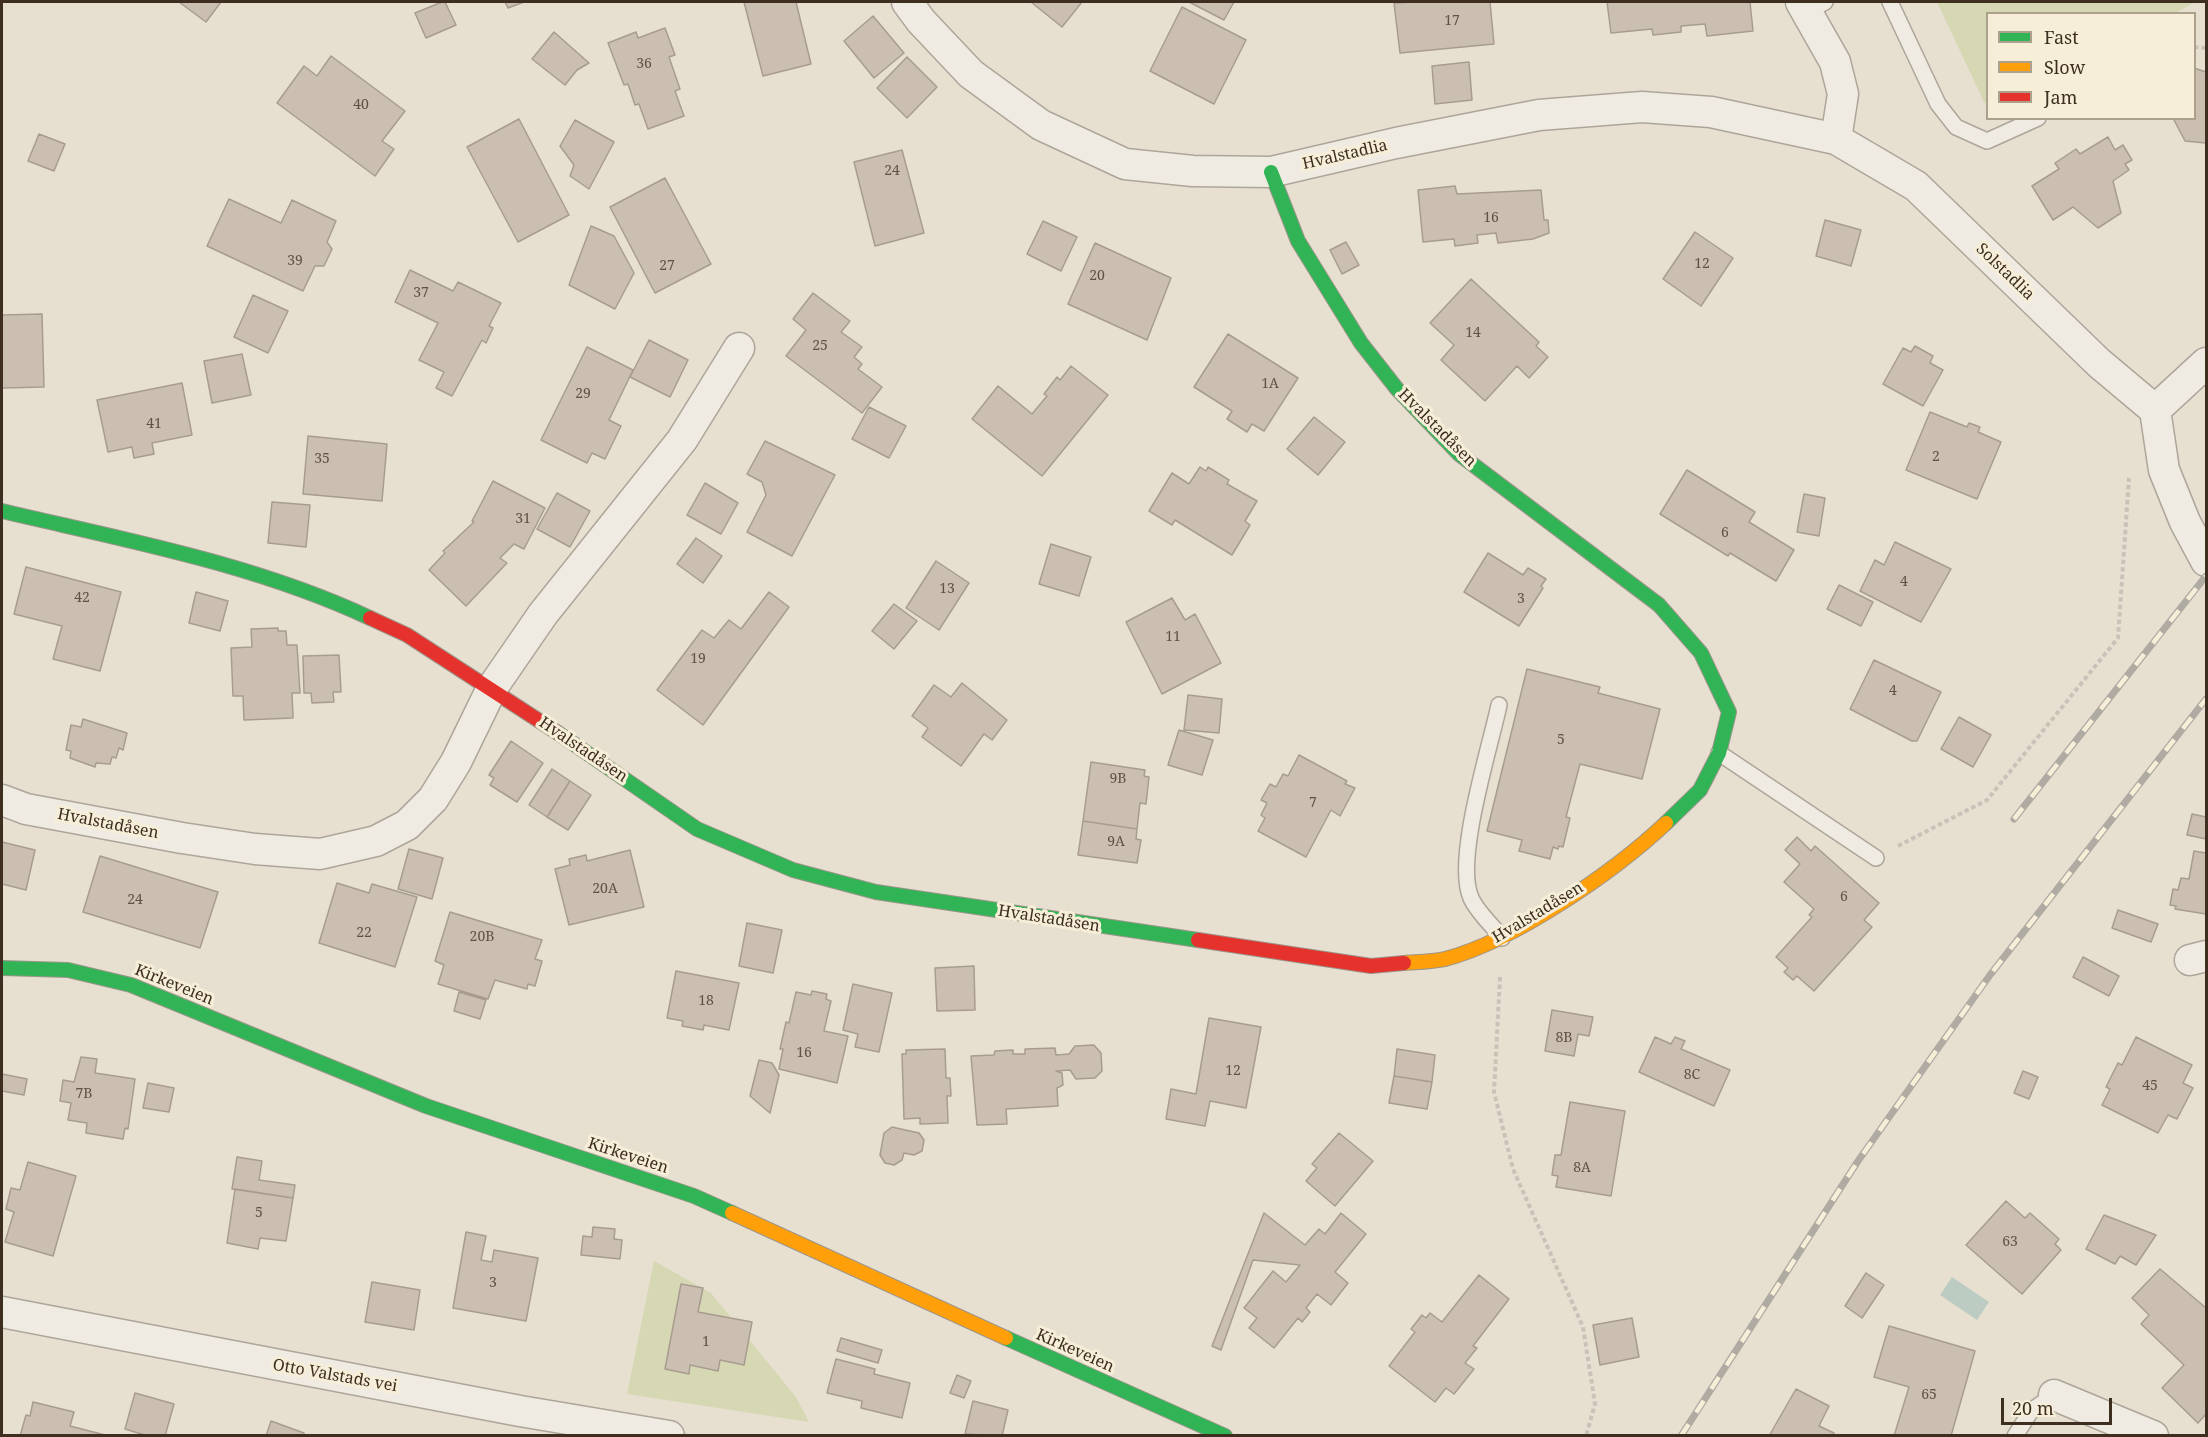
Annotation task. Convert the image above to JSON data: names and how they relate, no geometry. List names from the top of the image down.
{
  "streets": {
    "street": [
      "Hvalstadlia",
      "Solstadlia",
      "Hvalstadåsen",
      "Kirkeveien",
      "Otto Valstads vei"
    ]
  },
  "crossings": [
    ["Hvalstadlia", "Solstadlia"],
    ["Hvalstadlia", "Hvalstadåsen"]
  ],
  "house_numbers": [
    "17",
    "36",
    "40",
    "24",
    "16",
    "39",
    "12",
    "27",
    "20",
    "37",
    "14",
    "25",
    "1A",
    "29",
    "41",
    "2",
    "35",
    "31",
    "6",
    "4",
    "13",
    "42",
    "3",
    "11",
    "19",
    "4",
    "5",
    "9B",
    "7",
    "9A",
    "20A",
    "6",
    "24",
    "22",
    "20B",
    "18",
    "8B",
    "16",
    "12",
    "8C",
    "45",
    "7B",
    "8A",
    "5",
    "63",
    "3",
    "1",
    "65"
  ],
  "legend": ["Fast", "Slow", "Jam"],
  "scale_bar": "20 m"
}
